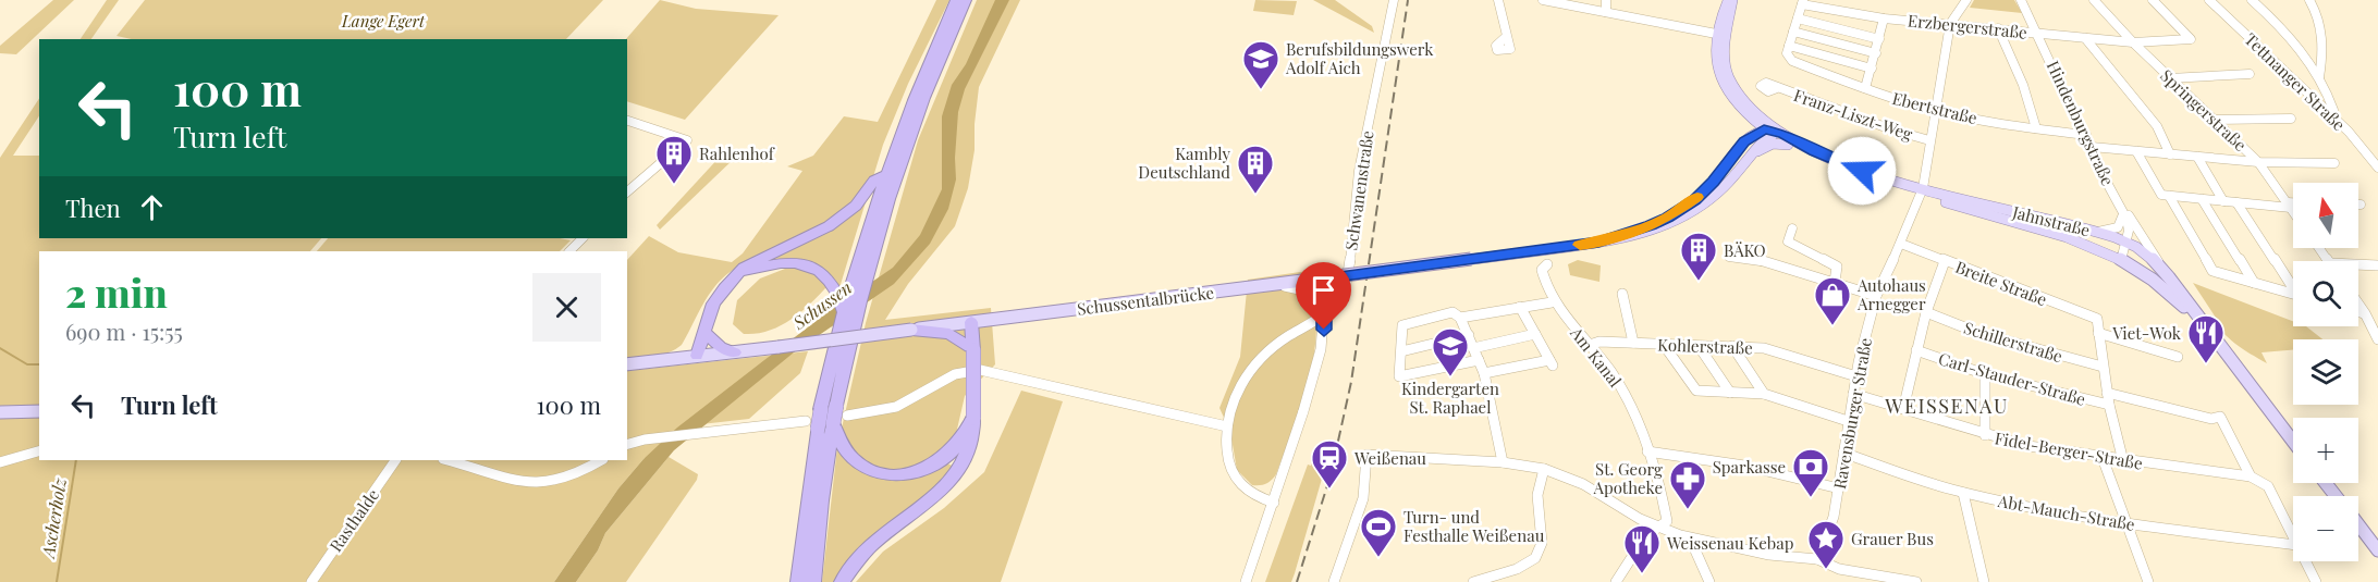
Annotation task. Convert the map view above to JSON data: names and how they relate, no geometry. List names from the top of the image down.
{
  "streets": {
    "main road": ["Jahnstraße", "Schussentalbrücke"],
    "street": [
      "Erzbergerstraße",
      "Tettnanger Straße",
      "Ebertstraße",
      "Springerstraße",
      "Franz-Liszt-Weg",
      "Hindenburgstraße",
      "Schwanenstraße",
      "Breite Straße",
      "Schillerstraße",
      "Kohlerstraße",
      "Am Kanal",
      "Carl-Stauder-Straße",
      "Ravensburger Straße",
      "Fidel-Berger-Straße",
      "Abt-Mauch-Straße",
      "Rasthalde"
    ]
  },
  "crossings": [
    ["Erzbergerstraße", "Springerstraße"],
    ["Erzbergerstraße", "Hindenburgstraße"],
    ["Erzbergerstraße", "Ravensburger Straße"],
    ["Ebertstraße", "Hindenburgstraße"],
    ["Ebertstraße", "Ravensburger Straße"],
    ["Franz-Liszt-Weg", "Ravensburger Straße"],
    ["Hindenburgstraße", "Jahnstraße"],
    ["Jahnstraße", "Ravensburger Straße"],
    ["Breite Straße", "Ravensburger Straße"],
    ["Kohlerstraße", "Am Kanal"],
    ["Kohlerstraße", "Ravensburger Straße"],
    ["Ravensburger Straße", "Fidel-Berger-Straße"],
    ["Ravensburger Straße", "Abt-Mauch-Straße"]
  ],
  "districts": ["WEISSENAU"],
  "water": ["Schussen", "Ascherholz"],
  "parks": ["Lange Egert"],
  "places": {
    "school or university": ["Berufsbildungswerk Adolf Aich", "Kindergarten St. Raphael"],
    "building": ["Rahlenhof", "Kambly Deutschland", "BÄKO"],
    "shop": ["Autohaus Arnegger"],
    "restaurant": ["Viet-Wok", "Weissenau Kebap"],
    "station": ["Weißenau"],
    "bank": ["Sparkasse"],
    "pharmacy": ["St. Georg Apotheke"],
    "sports": ["Turn- und Festhalle Weißenau"],
    "place": ["Grauer Bus"]
  },
  "north": "top",
  "page": {
    "turn": ["100 m", "Turn left"],
    "then": "Then",
    "map_buttons": ["+", "−"],
    "heading": ["2 min", "690 m · 15:55"],
    "list": [
      {
        "name": "Turn left",
        "value": "100 m"
      }
    ]
  }
}
